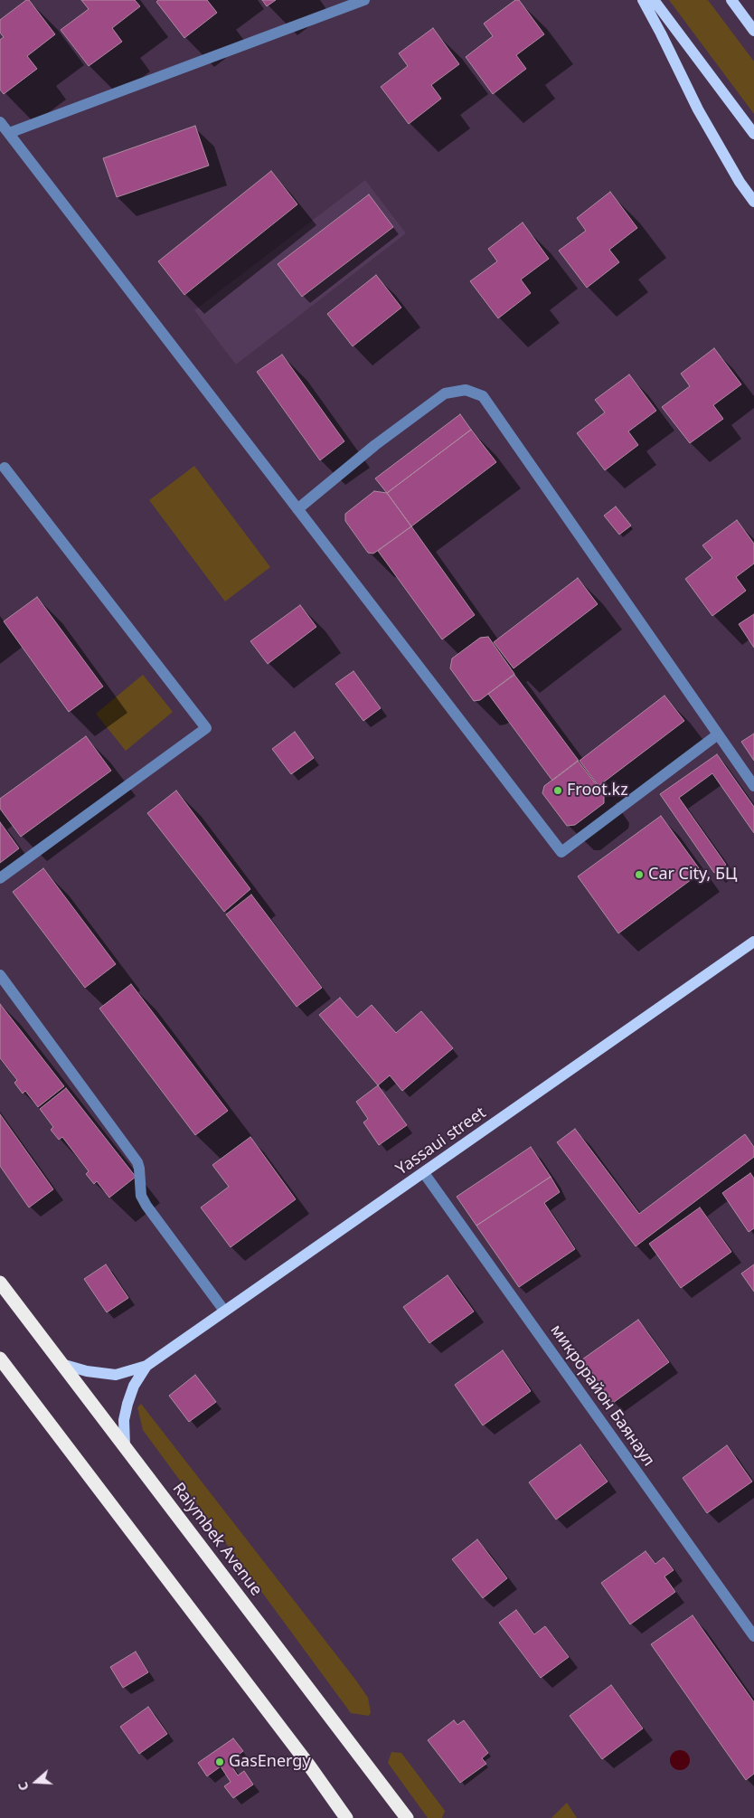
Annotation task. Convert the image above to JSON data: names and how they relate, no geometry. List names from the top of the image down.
{
  "streets": {
    "highway": ["Raiymbek Avenue"],
    "main road": ["Yassaui street"],
    "street": ["микрорайон Баянаул"]
  },
  "crossings": [
    ["Yassaui street", "микрорайон Баянаул"]
  ],
  "places": ["Froot.kz", "Car City, БЦ", "GasEnergy"],
  "north": "left"
}
